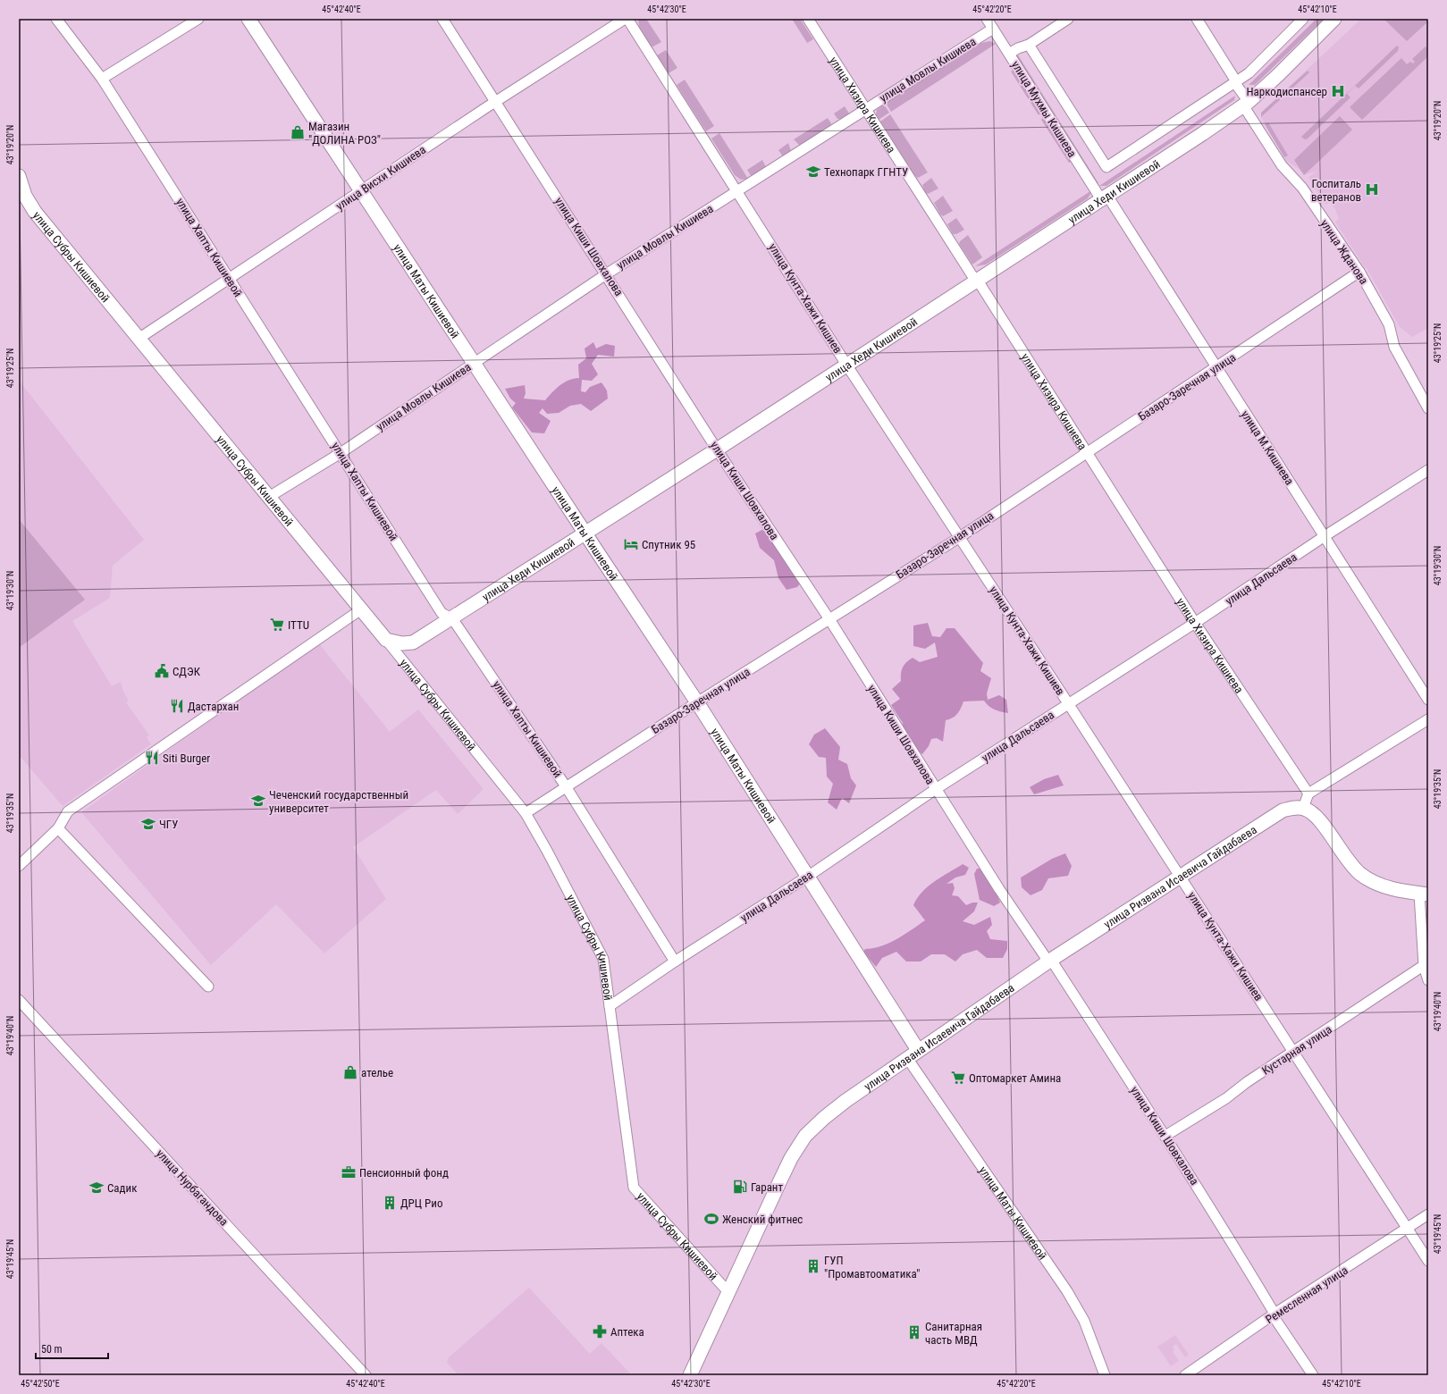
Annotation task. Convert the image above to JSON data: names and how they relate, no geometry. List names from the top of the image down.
{
  "streets": {
    "street": [
      "улица Мовлы Кишиева",
      "улица Хизира Кишиева",
      "улица Мухмы Кишиева",
      "улица Висхи Кишиева",
      "улица Хеди Кишиевой",
      "улица Киши Шовхалова",
      "улица Хапты Кишиевой",
      "улица Жданова",
      "улица Субры Кишиевой",
      "улица Маты Кишиевой",
      "улица Кунта-Хажи Кишиев",
      "Базаро-Заречная улица",
      "улица М.Кишиева",
      "улица Дальсаева",
      "улица Ризвана Исаевича Гайдабаева",
      "Кустарная улица",
      "улица Нурбагандова",
      "Ремесленная улица"
    ]
  },
  "crossings": [
    ["улица Мовлы Кишиева", "улица Хизира Кишиева"],
    ["улица Мовлы Кишиева", "улица Мухмы Кишиева"],
    ["улица Мовлы Кишиева", "улица Киши Шовхалова"],
    ["улица Мовлы Кишиева", "улица Хапты Кишиевой"],
    ["улица Мовлы Кишиева", "улица Субры Кишиевой"],
    ["улица Мовлы Кишиева", "улица Маты Кишиевой"],
    ["улица Мовлы Кишиева", "улица Кунта-Хажи Кишиев"],
    ["улица Хизира Кишиева", "улица Хеди Кишиевой"],
    ["улица Хизира Кишиева", "Базаро-Заречная улица"],
    ["улица Хизира Кишиева", "улица Дальсаева"],
    ["улица Мухмы Кишиева", "улица Хеди Кишиевой"],
    ["улица Мухмы Кишиева", "улица М.Кишиева"],
    ["улица Висхи Кишиева", "улица Киши Шовхалова"],
    ["улица Висхи Кишиева", "улица Хапты Кишиевой"],
    ["улица Висхи Кишиева", "улица Субры Кишиевой"],
    ["улица Висхи Кишиева", "улица Маты Кишиевой"],
    ["улица Висхи Кишиева", "улица Кунта-Хажи Кишиев"],
    ["улица Хеди Кишиевой", "улица Киши Шовхалова"],
    ["улица Хеди Кишиевой", "улица Хапты Кишиевой"],
    ["улица Хеди Кишиевой", "улица Жданова"],
    ["улица Хеди Кишиевой", "улица Субры Кишиевой"],
    ["улица Хеди Кишиевой", "улица Маты Кишиевой"],
    ["улица Хеди Кишиевой", "улица Кунта-Хажи Кишиев"],
    ["улица Хеди Кишиевой", "улица М.Кишиева"],
    ["улица Киши Шовхалова", "Базаро-Заречная улица"],
    ["улица Киши Шовхалова", "улица Дальсаева"],
    ["улица Киши Шовхалова", "улица Ризвана Исаевича Гайдабаева"],
    ["улица Киши Шовхалова", "Кустарная улица"],
    ["улица Киши Шовхалова", "Ремесленная улица"],
    ["улица Хапты Кишиевой", "Базаро-Заречная улица"],
    ["улица Хапты Кишиевой", "улица Дальсаева"],
    ["улица Жданова", "Базаро-Заречная улица"],
    ["улица Субры Кишиевой", "Базаро-Заречная улица"],
    ["улица Субры Кишиевой", "улица Дальсаева"],
    ["улица Субры Кишиевой", "улица Ризвана Исаевича Гайдабаева"],
    ["улица Маты Кишиевой", "Базаро-Заречная улица"],
    ["улица Маты Кишиевой", "улица Дальсаева"],
    ["улица Маты Кишиевой", "улица Ризвана Исаевича Гайдабаева"],
    ["улица Кунта-Хажи Кишиев", "Базаро-Заречная улица"],
    ["улица Кунта-Хажи Кишиев", "улица Дальсаева"],
    ["улица Кунта-Хажи Кишиев", "улица Ризвана Исаевича Гайдабаева"],
    ["улица Кунта-Хажи Кишиев", "Кустарная улица"],
    ["улица Кунта-Хажи Кишиев", "Ремесленная улица"],
    ["Базаро-Заречная улица", "улица М.Кишиева"],
    ["улица М.Кишиева", "улица Дальсаева"]
  ],
  "places": {
    "hospital": ["Наркодиспансер", "Госпиталь ветеранов"],
    "shop": ["Магазин \"ДОЛИНА РОЗ\"", "ателье"],
    "school or university": [
      "Технопарк ГГНТУ",
      "Чеченский государственный университет",
      "ЧГУ",
      "Садик"
    ],
    "hotel": ["Спутник 95"],
    "supermarket": ["ITTU", "Оптомаркет Амина"],
    "public building": ["СДЭК"],
    "restaurant": ["Дастархан", "Siti Burger"],
    "office": ["Пенсионный фонд"],
    "fuel station": ["Гарант"],
    "building": ["ДРЦ Рио", "ГУП \"Промавтооматика\"", "Санитарная часть МВД"],
    "sports": ["Женский фитнес"],
    "pharmacy": ["Аптека"]
  },
  "scale_bar": "50 m",
  "coordinates": [
    "45°42'40\"E",
    "45°42'30\"E",
    "45°42'20\"E",
    "45°42'10\"E",
    "43°19'20\"N",
    "43°19'25\"N",
    "43°19'30\"N",
    "43°19'35\"N",
    "43°19'40\"N",
    "43°19'45\"N",
    "45°42'50\"E"
  ]
}
